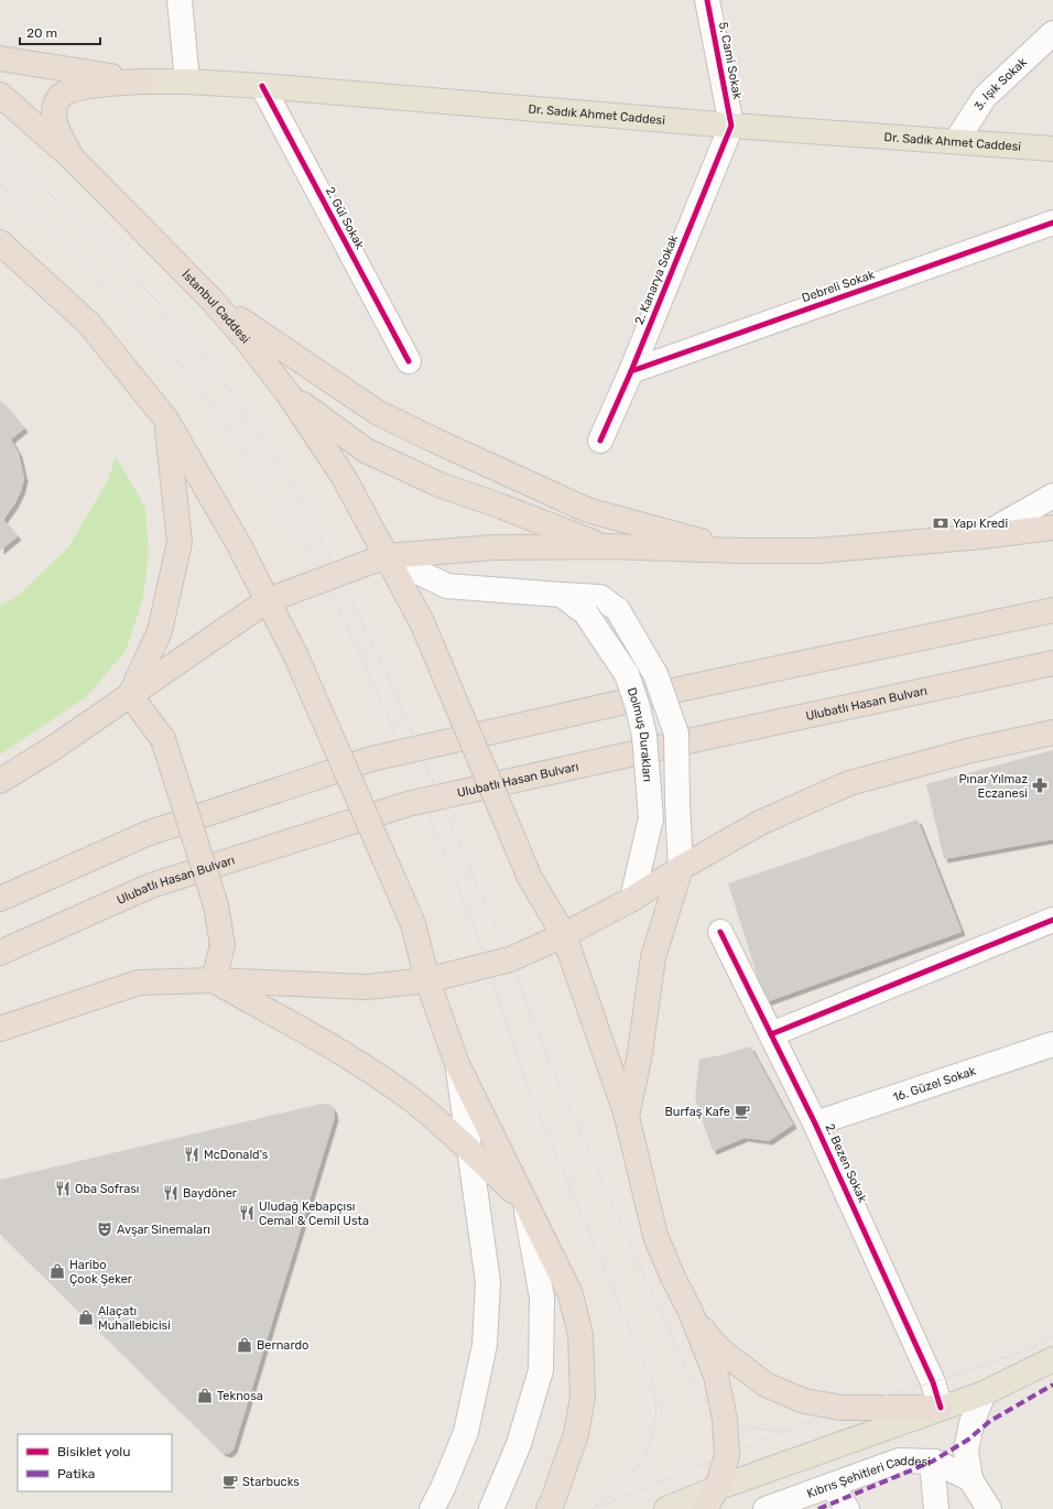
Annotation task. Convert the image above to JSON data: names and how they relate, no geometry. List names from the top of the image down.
{
  "streets": {
    "highway": ["İstanbul Caddesi", "Ulubatlı Hasan Bulvarı"],
    "main road": ["Dr. Sadık Ahmet Caddesi"],
    "street": [
      "5. Cami Sokak",
      "3. Işık Sokak",
      "2. Gül Sokak",
      "2. Kanarya Sokak",
      "Debreli Sokak",
      "Dolmuş Durakları",
      "16. Güzel Sokak",
      "2. Bezen Sokak",
      "Kıbrıs Şehitleri Caddesi"
    ]
  },
  "crossings": [
    ["5. Cami Sokak", "Dr. Sadık Ahmet Caddesi"],
    ["5. Cami Sokak", "2. Kanarya Sokak"],
    ["3. Işık Sokak", "Dr. Sadık Ahmet Caddesi"],
    ["Dr. Sadık Ahmet Caddesi", "2. Gül Sokak"],
    ["Dr. Sadık Ahmet Caddesi", "2. Kanarya Sokak"],
    ["2. Kanarya Sokak", "Debreli Sokak"],
    ["16. Güzel Sokak", "2. Bezen Sokak"]
  ],
  "places": {
    "bank": ["Yapı Kredi"],
    "pharmacy": ["Pınar Yılmaz Eczanesi"],
    "cafe": ["Burfaş Kafe", "Starbucks"],
    "restaurant": [
      "McDonald's",
      "Oba Sofrası",
      "Baydöner",
      "Uludağ Kebapçısı Cemal & Cemil Usta"
    ],
    "theatre": ["Avşar Sinemaları"],
    "shop": [
      "Haribo Çook Şeker",
      "Alaçatı Muhallebicisi",
      "Bernardo",
      "Teknosa"
    ]
  },
  "legend": ["Bisiklet yolu", "Patika"],
  "scale_bar": "20 m"
}
